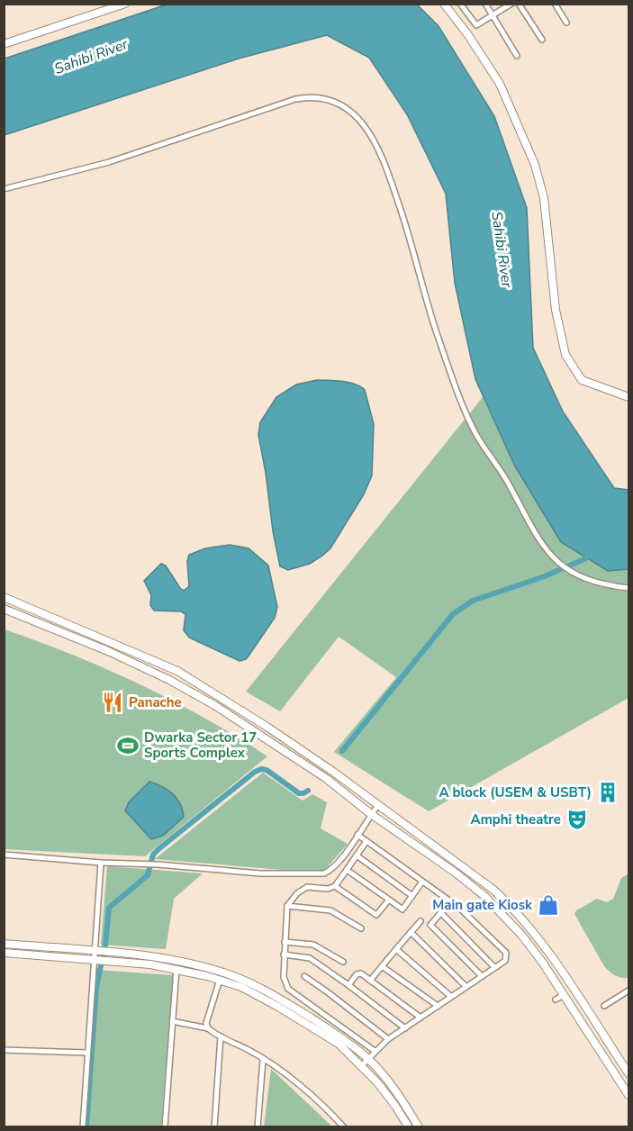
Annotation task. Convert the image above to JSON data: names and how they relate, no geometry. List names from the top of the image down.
{
  "water": ["Sahibi River"],
  "places": {
    "restaurant": ["Panache"],
    "sports": ["Dwarka Sector 17 Sports Complex"],
    "building": ["A block (USEM & USBT)"],
    "theatre": ["Amphi theatre"],
    "shop": ["Main gate Kiosk"]
  }
}
